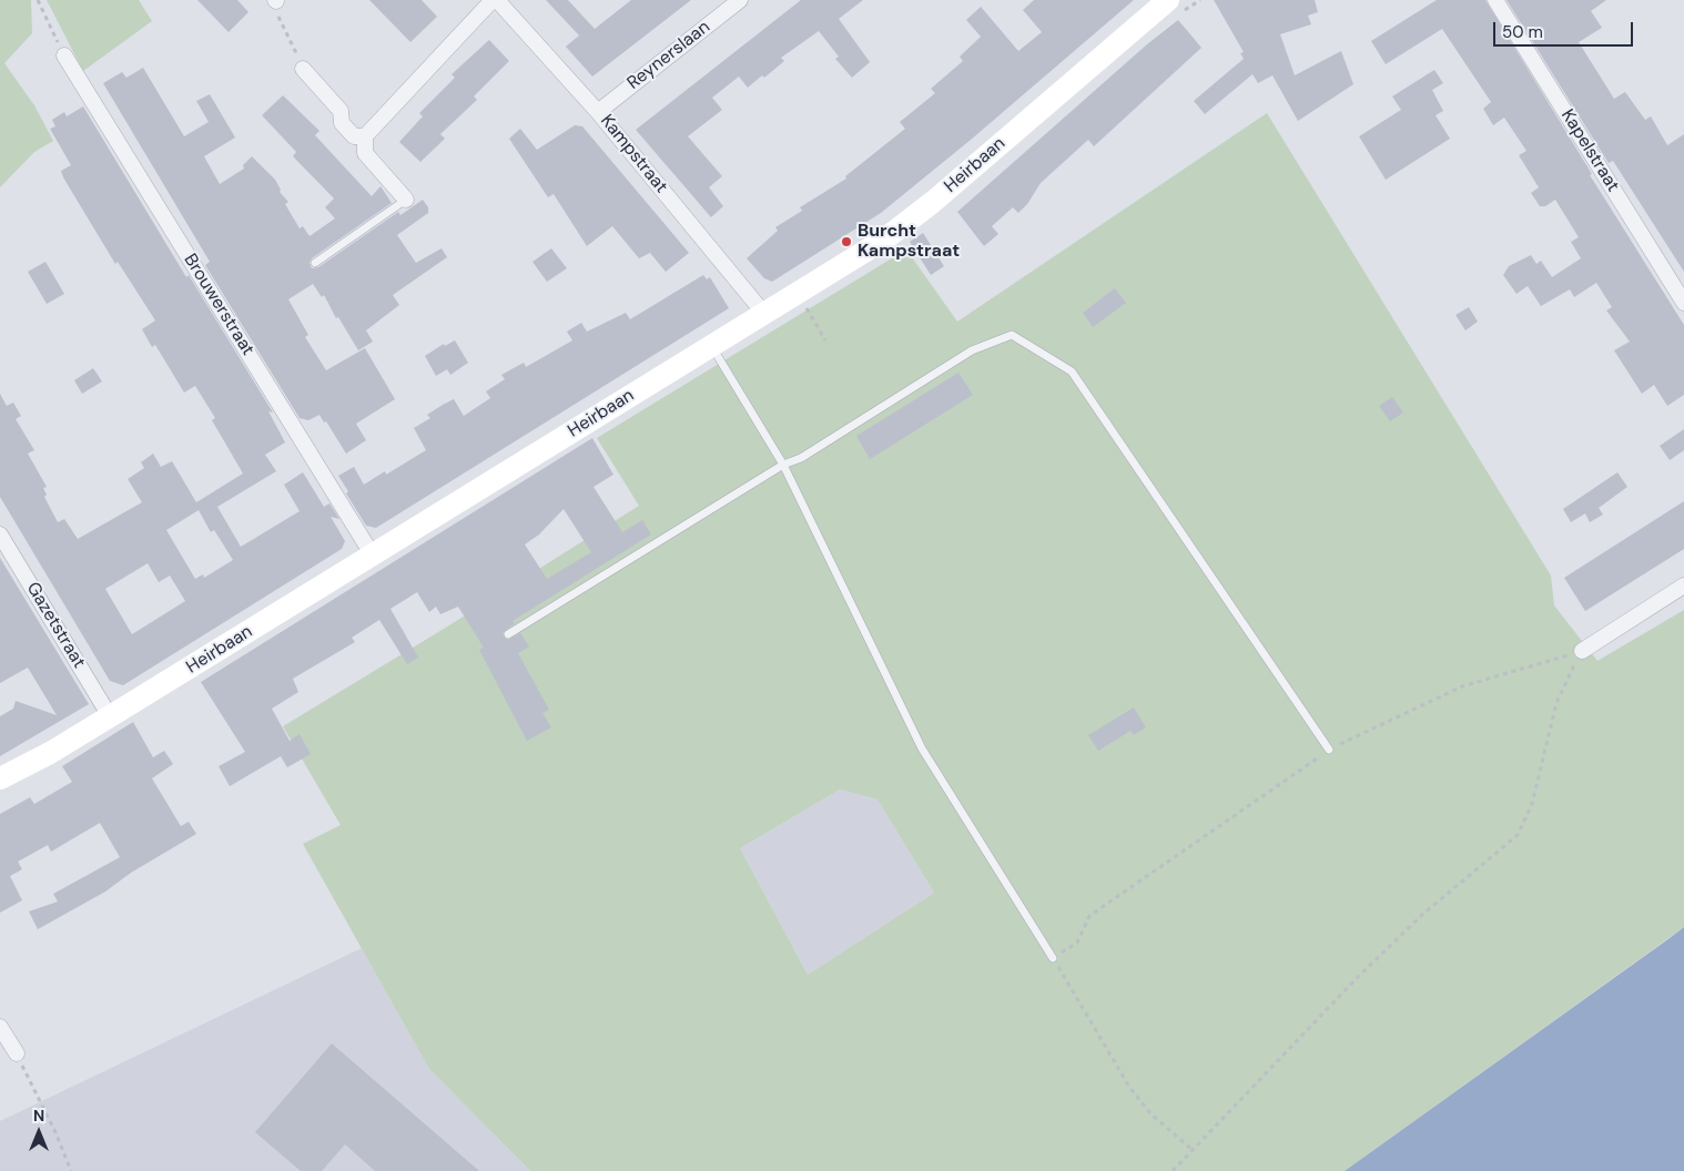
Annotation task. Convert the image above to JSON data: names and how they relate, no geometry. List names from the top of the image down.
{
  "streets": {
    "street": [
      "Reynerslaan",
      "Kapelstraat",
      "Kampstraat",
      "Heirbaan",
      "Brouwerstraat",
      "Gazetstraat"
    ]
  },
  "crossings": [
    ["Reynerslaan", "Kampstraat"],
    ["Kampstraat", "Heirbaan"],
    ["Heirbaan", "Brouwerstraat"],
    ["Heirbaan", "Gazetstraat"]
  ],
  "places": ["Burcht Kampstraat"],
  "scale_bar": "50 m",
  "north": "top"
}
